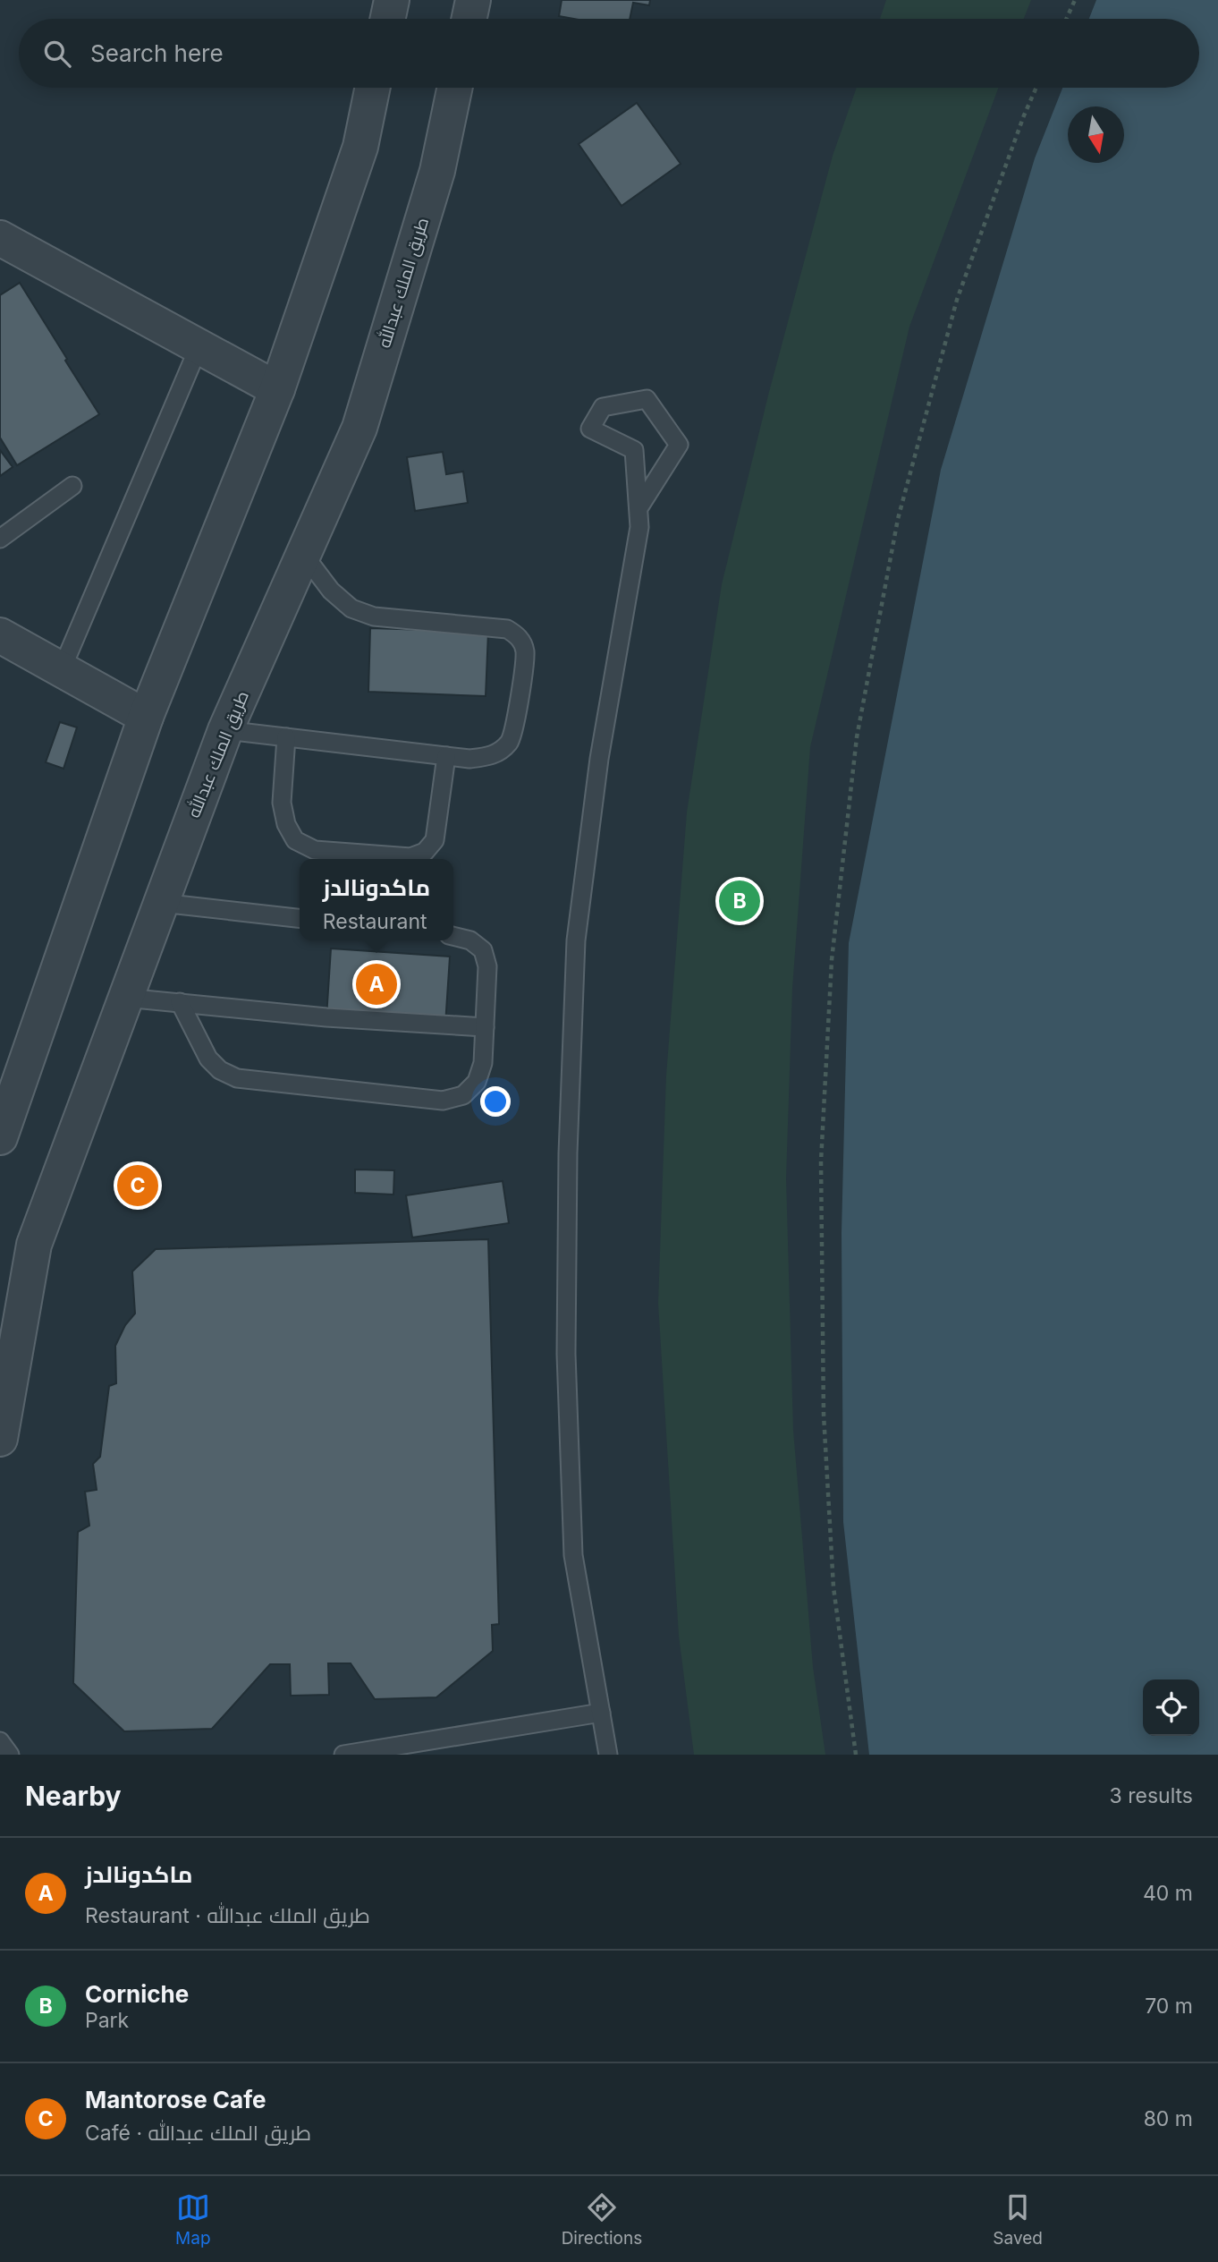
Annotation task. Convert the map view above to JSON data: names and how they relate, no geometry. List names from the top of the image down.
{
  "streets": {
    "street": ["طريق الملك عبدالله"]
  },
  "north": "bottom",
  "page": {
    "search": "Search here",
    "popup": ["ماكدونالدز", "Restaurant"],
    "pins": ["B", "A", "C"],
    "heading": ["Nearby", "3 results"],
    "list": [
      {
        "mark": "A",
        "name": "ماكدونالدز",
        "note": "Restaurant · طريق الملك عبدالله",
        "value": "40 m"
      },
      {
        "mark": "B",
        "name": "Corniche",
        "note": "Park",
        "value": "70 m"
      },
      {
        "mark": "C",
        "name": "Mantorose Cafe",
        "note": "Café · طريق الملك عبدالله",
        "value": "80 m"
      }
    ],
    "nav": ["Map", "Directions", "Saved"]
  }
}
